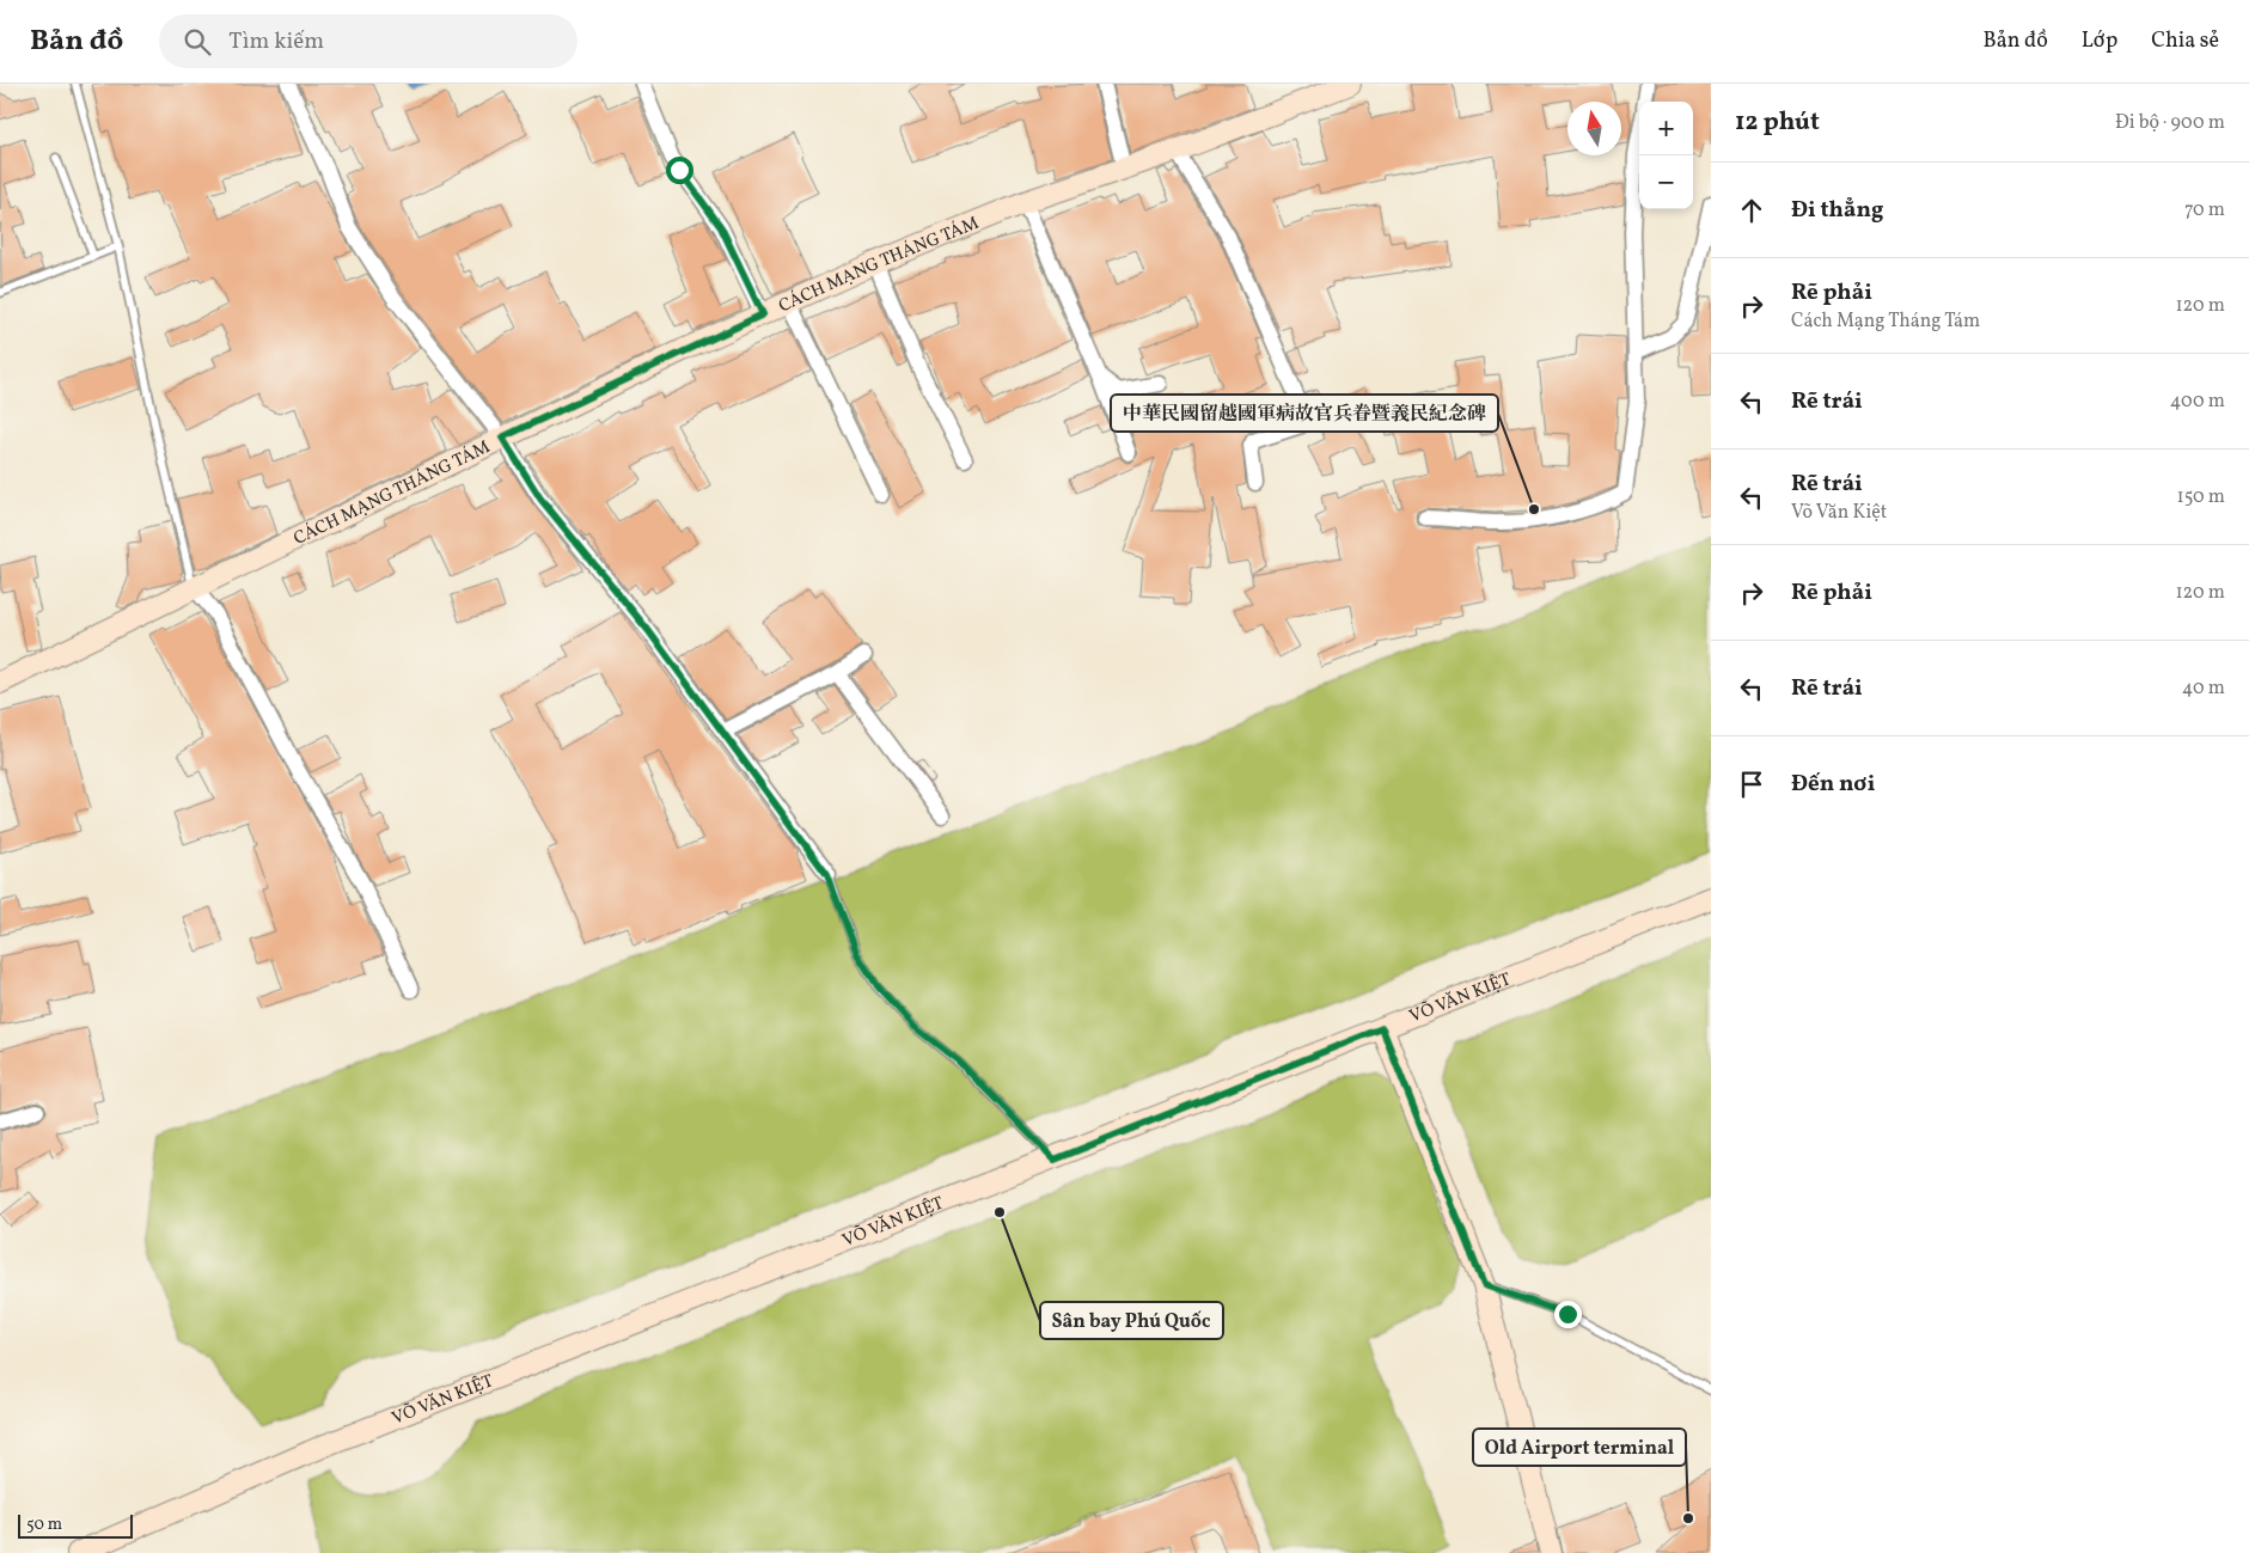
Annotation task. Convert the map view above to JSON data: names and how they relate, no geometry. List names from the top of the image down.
{
  "streets": {
    "street": ["CÁCH MẠNG THÁNG TÁM", "VÕ VĂN KIỆT"]
  },
  "places": ["中華民國留越國軍病故官兵眷暨義民紀念碑", "Sân bay Phú Quốc", "Old Airport terminal"],
  "scale_bar": "50 m",
  "north": "top",
  "page": {
    "header": "Bản đồ",
    "search": "Tìm kiếm",
    "nav": ["Bản đồ", "Lớp", "Chia sẻ"],
    "heading": ["12 phút", "Đi bộ · 900 m"],
    "map_buttons": ["+", "−"],
    "list": [
      ["Đi thẳng", "70 m"],
      ["Rẽ phải", "Cách Mạng Tháng Tám", "120 m"],
      ["Rẽ trái", "400 m"],
      ["Rẽ trái", "Võ Văn Kiệt", "150 m"],
      ["Rẽ phải", "120 m"],
      ["Rẽ trái", "40 m"],
      "Đến nơi"
    ],
    "scale": "50 m"
  }
}
